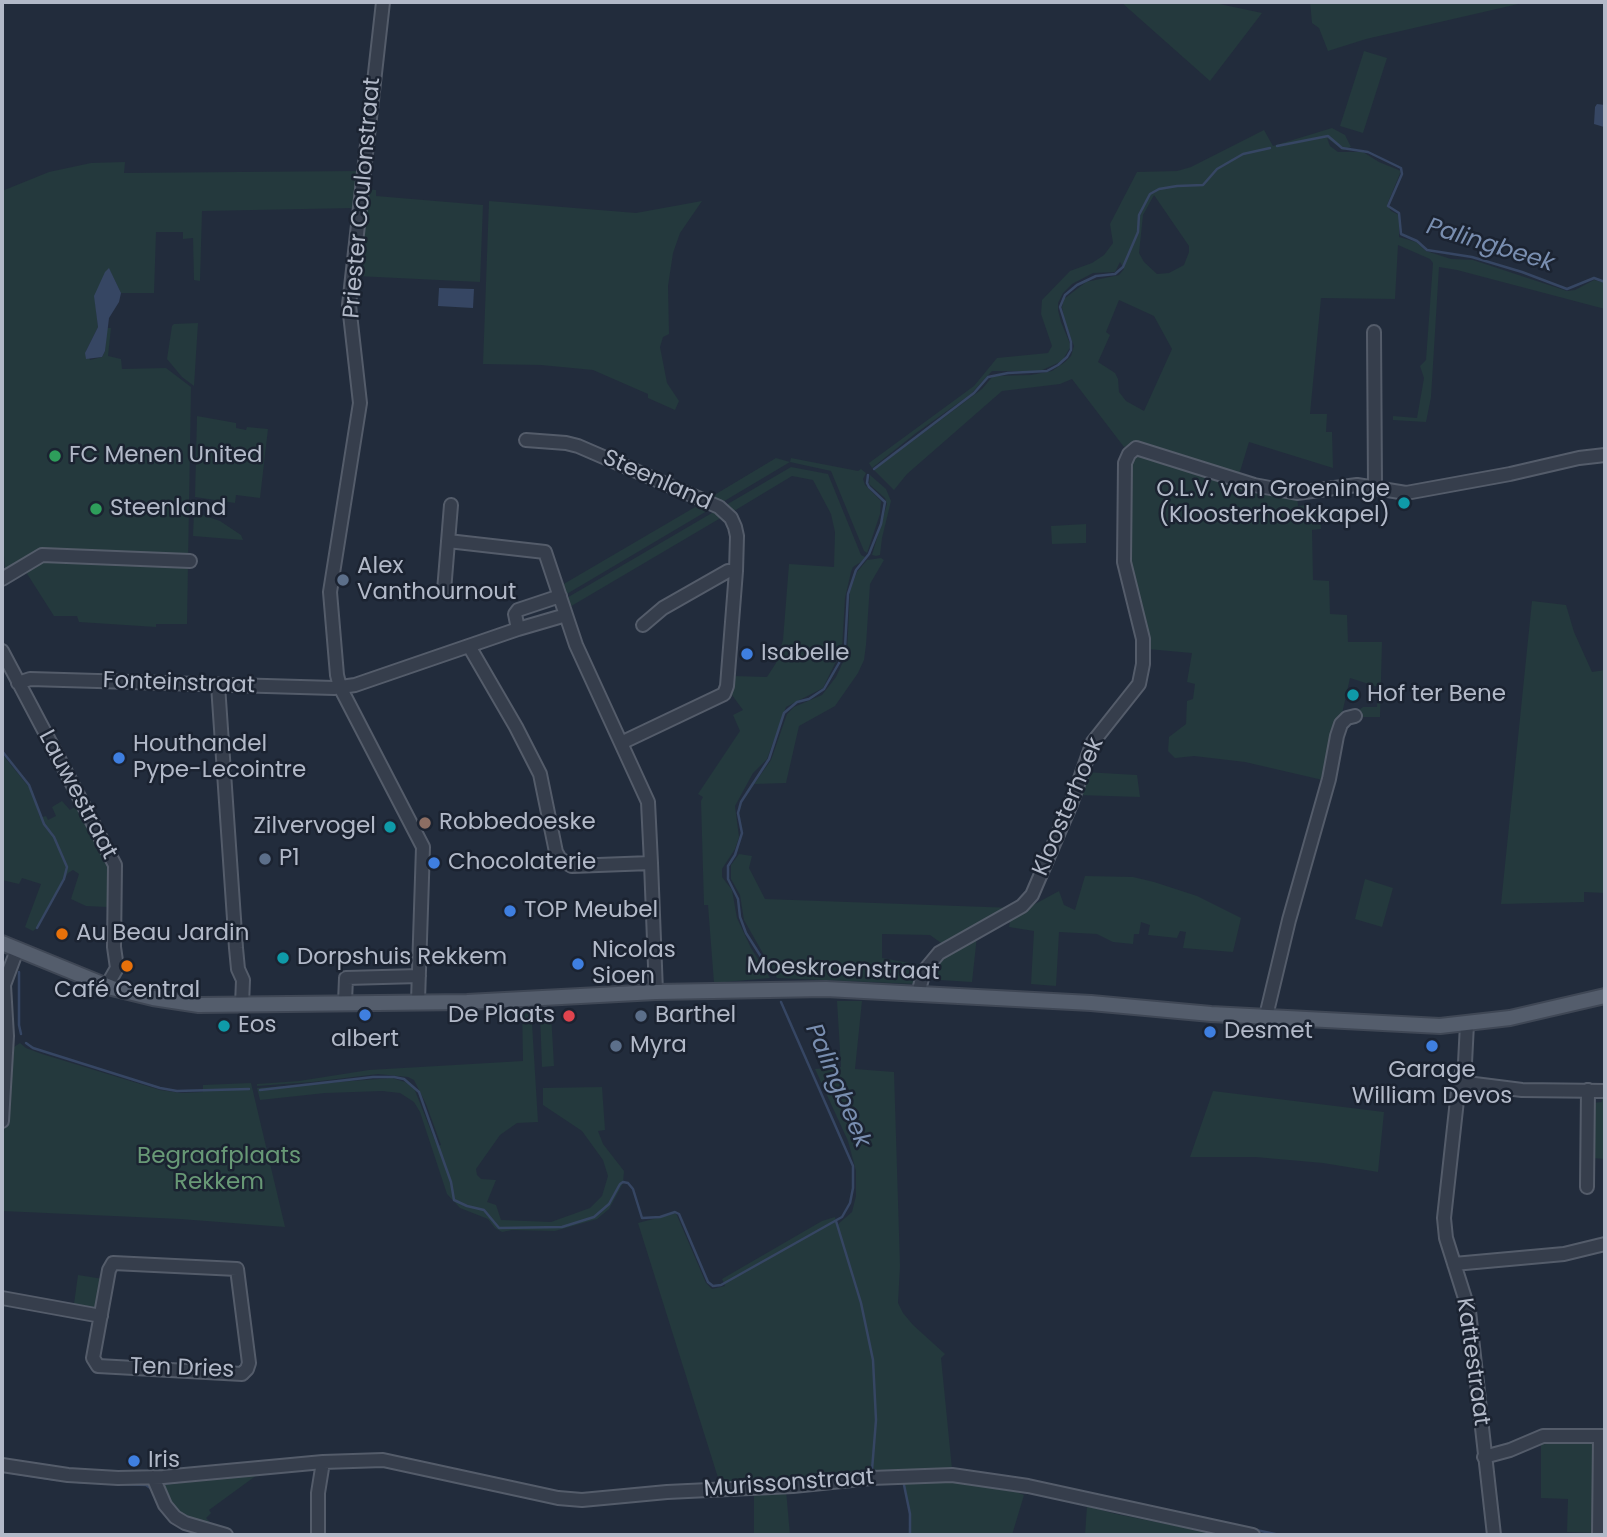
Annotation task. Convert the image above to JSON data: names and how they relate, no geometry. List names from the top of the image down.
{
  "streets": {
    "main road": ["Moeskroenstraat"],
    "street": [
      "Priester Coulonstraat",
      "Steenland",
      "Fonteinstraat",
      "Lauwestraat",
      "Kloosterhoek",
      "Kattestraat",
      "Ten Dries",
      "Murissonstraat"
    ]
  },
  "crossings": [
    ["Priester Coulonstraat", "Fonteinstraat"],
    ["Priester Coulonstraat", "Moeskroenstraat"],
    ["Fonteinstraat", "Lauwestraat"],
    ["Kloosterhoek", "Moeskroenstraat"],
    ["Moeskroenstraat", "Kattestraat"]
  ],
  "water": ["Palingbeek"],
  "parks": ["Begraafplaats Rekkem"],
  "places": [
    "FC Menen United",
    "O.L.V. van Groeninge (Kloosterhoekkapel)",
    "Steenland",
    "Alex Vanthournout",
    "Isabelle",
    "Hof ter Bene",
    "Houthandel Pype-Lecointre",
    "Robbedoeske",
    "Zilvervogel",
    "P1",
    "Chocolaterie",
    "TOP Meubel",
    "Au Beau Jardin",
    "Dorpshuis Rekkem",
    "Nicolas Sioen",
    "Café Central",
    "albert",
    "De Plaats",
    "Barthel",
    "Eos",
    "Desmet",
    "Myra",
    "Garage William Devos",
    "Iris"
  ]
}
